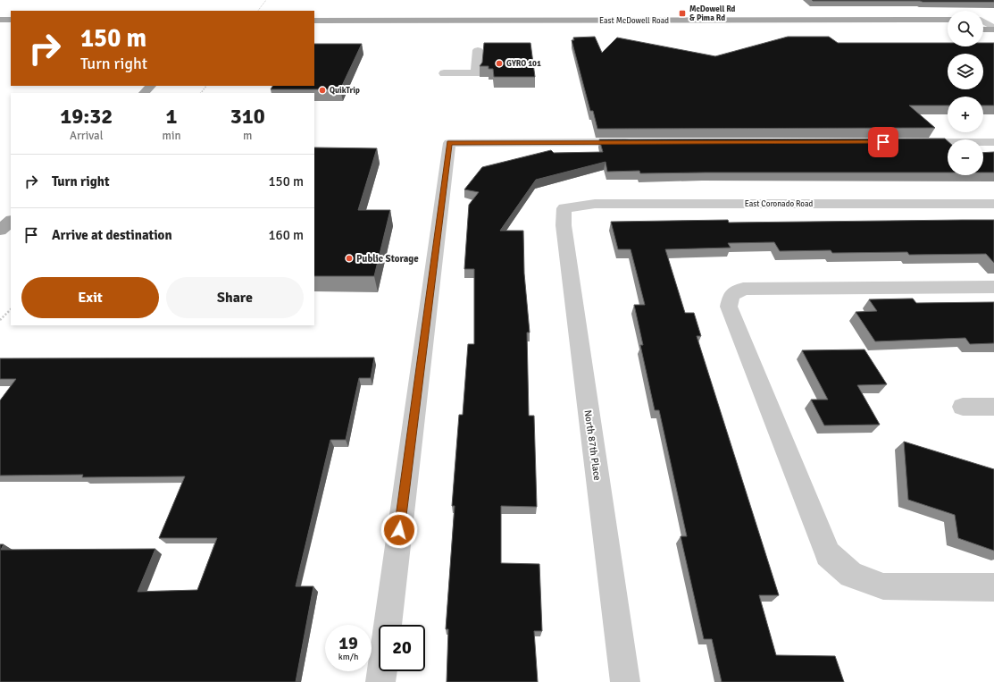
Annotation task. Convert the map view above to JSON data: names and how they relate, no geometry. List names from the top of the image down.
{
  "streets": {
    "main road": ["East McDowell Road"],
    "street": ["East Coronado Road", "North 87th Place"]
  },
  "crossings": [
    ["East Coronado Road", "North 87th Place"]
  ],
  "places": {
    "transit": ["McDowell Rd & Pima Rd"],
    "other": ["GYRO 101", "QuikTrip", "Public Storage"]
  },
  "page": {
    "map_buttons": ["+", "−"],
    "turn": ["150 m", "Turn right"],
    "eta": [
      "19:32",
      "Arrival",
      "1",
      "min",
      "310",
      "m"
    ],
    "list": [
      {
        "name": "Turn right",
        "value": "150 m"
      },
      {
        "name": "Arrive at destination",
        "value": "160 m"
      }
    ],
    "buttons": ["Exit", "Share"],
    "speed": "19 km/h",
    "limit": "20"
  }
}
